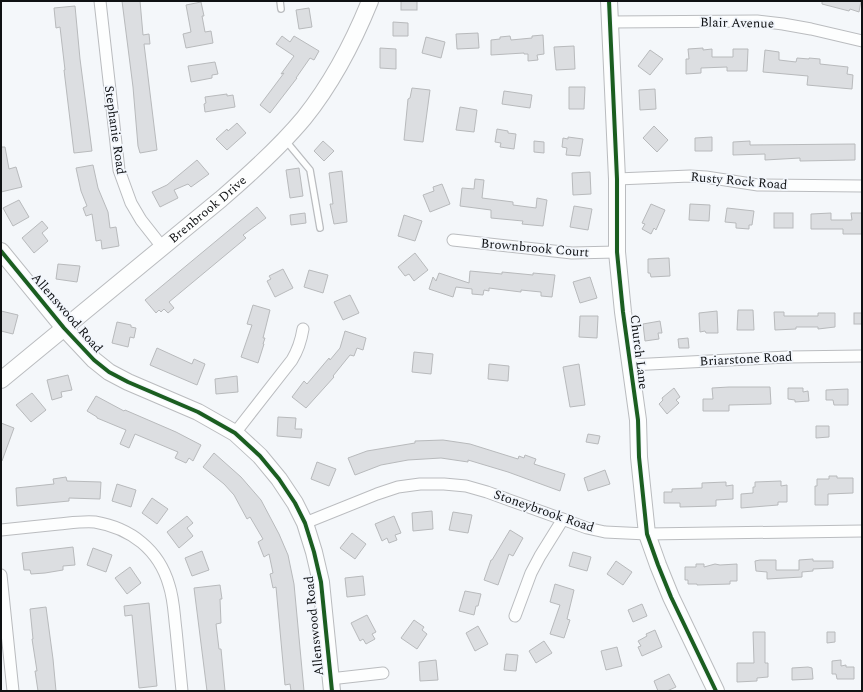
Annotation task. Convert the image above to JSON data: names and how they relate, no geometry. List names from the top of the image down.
{
  "streets": {
    "street": [
      "Blair Avenue",
      "Stephanie Road",
      "Rusty Rock Road",
      "Brenbrook Drive",
      "Brownbrook Court",
      "Allenswood Road",
      "Church Lane",
      "Briarstone Road",
      "Stoneybrook Road"
    ]
  },
  "crossings": [
    ["Blair Avenue", "Church Lane"],
    ["Stephanie Road", "Brenbrook Drive"],
    ["Rusty Rock Road", "Church Lane"],
    ["Brenbrook Drive", "Allenswood Road"],
    ["Brownbrook Court", "Church Lane"],
    ["Allenswood Road", "Stoneybrook Road"],
    ["Church Lane", "Briarstone Road"],
    ["Church Lane", "Stoneybrook Road"]
  ]
}
